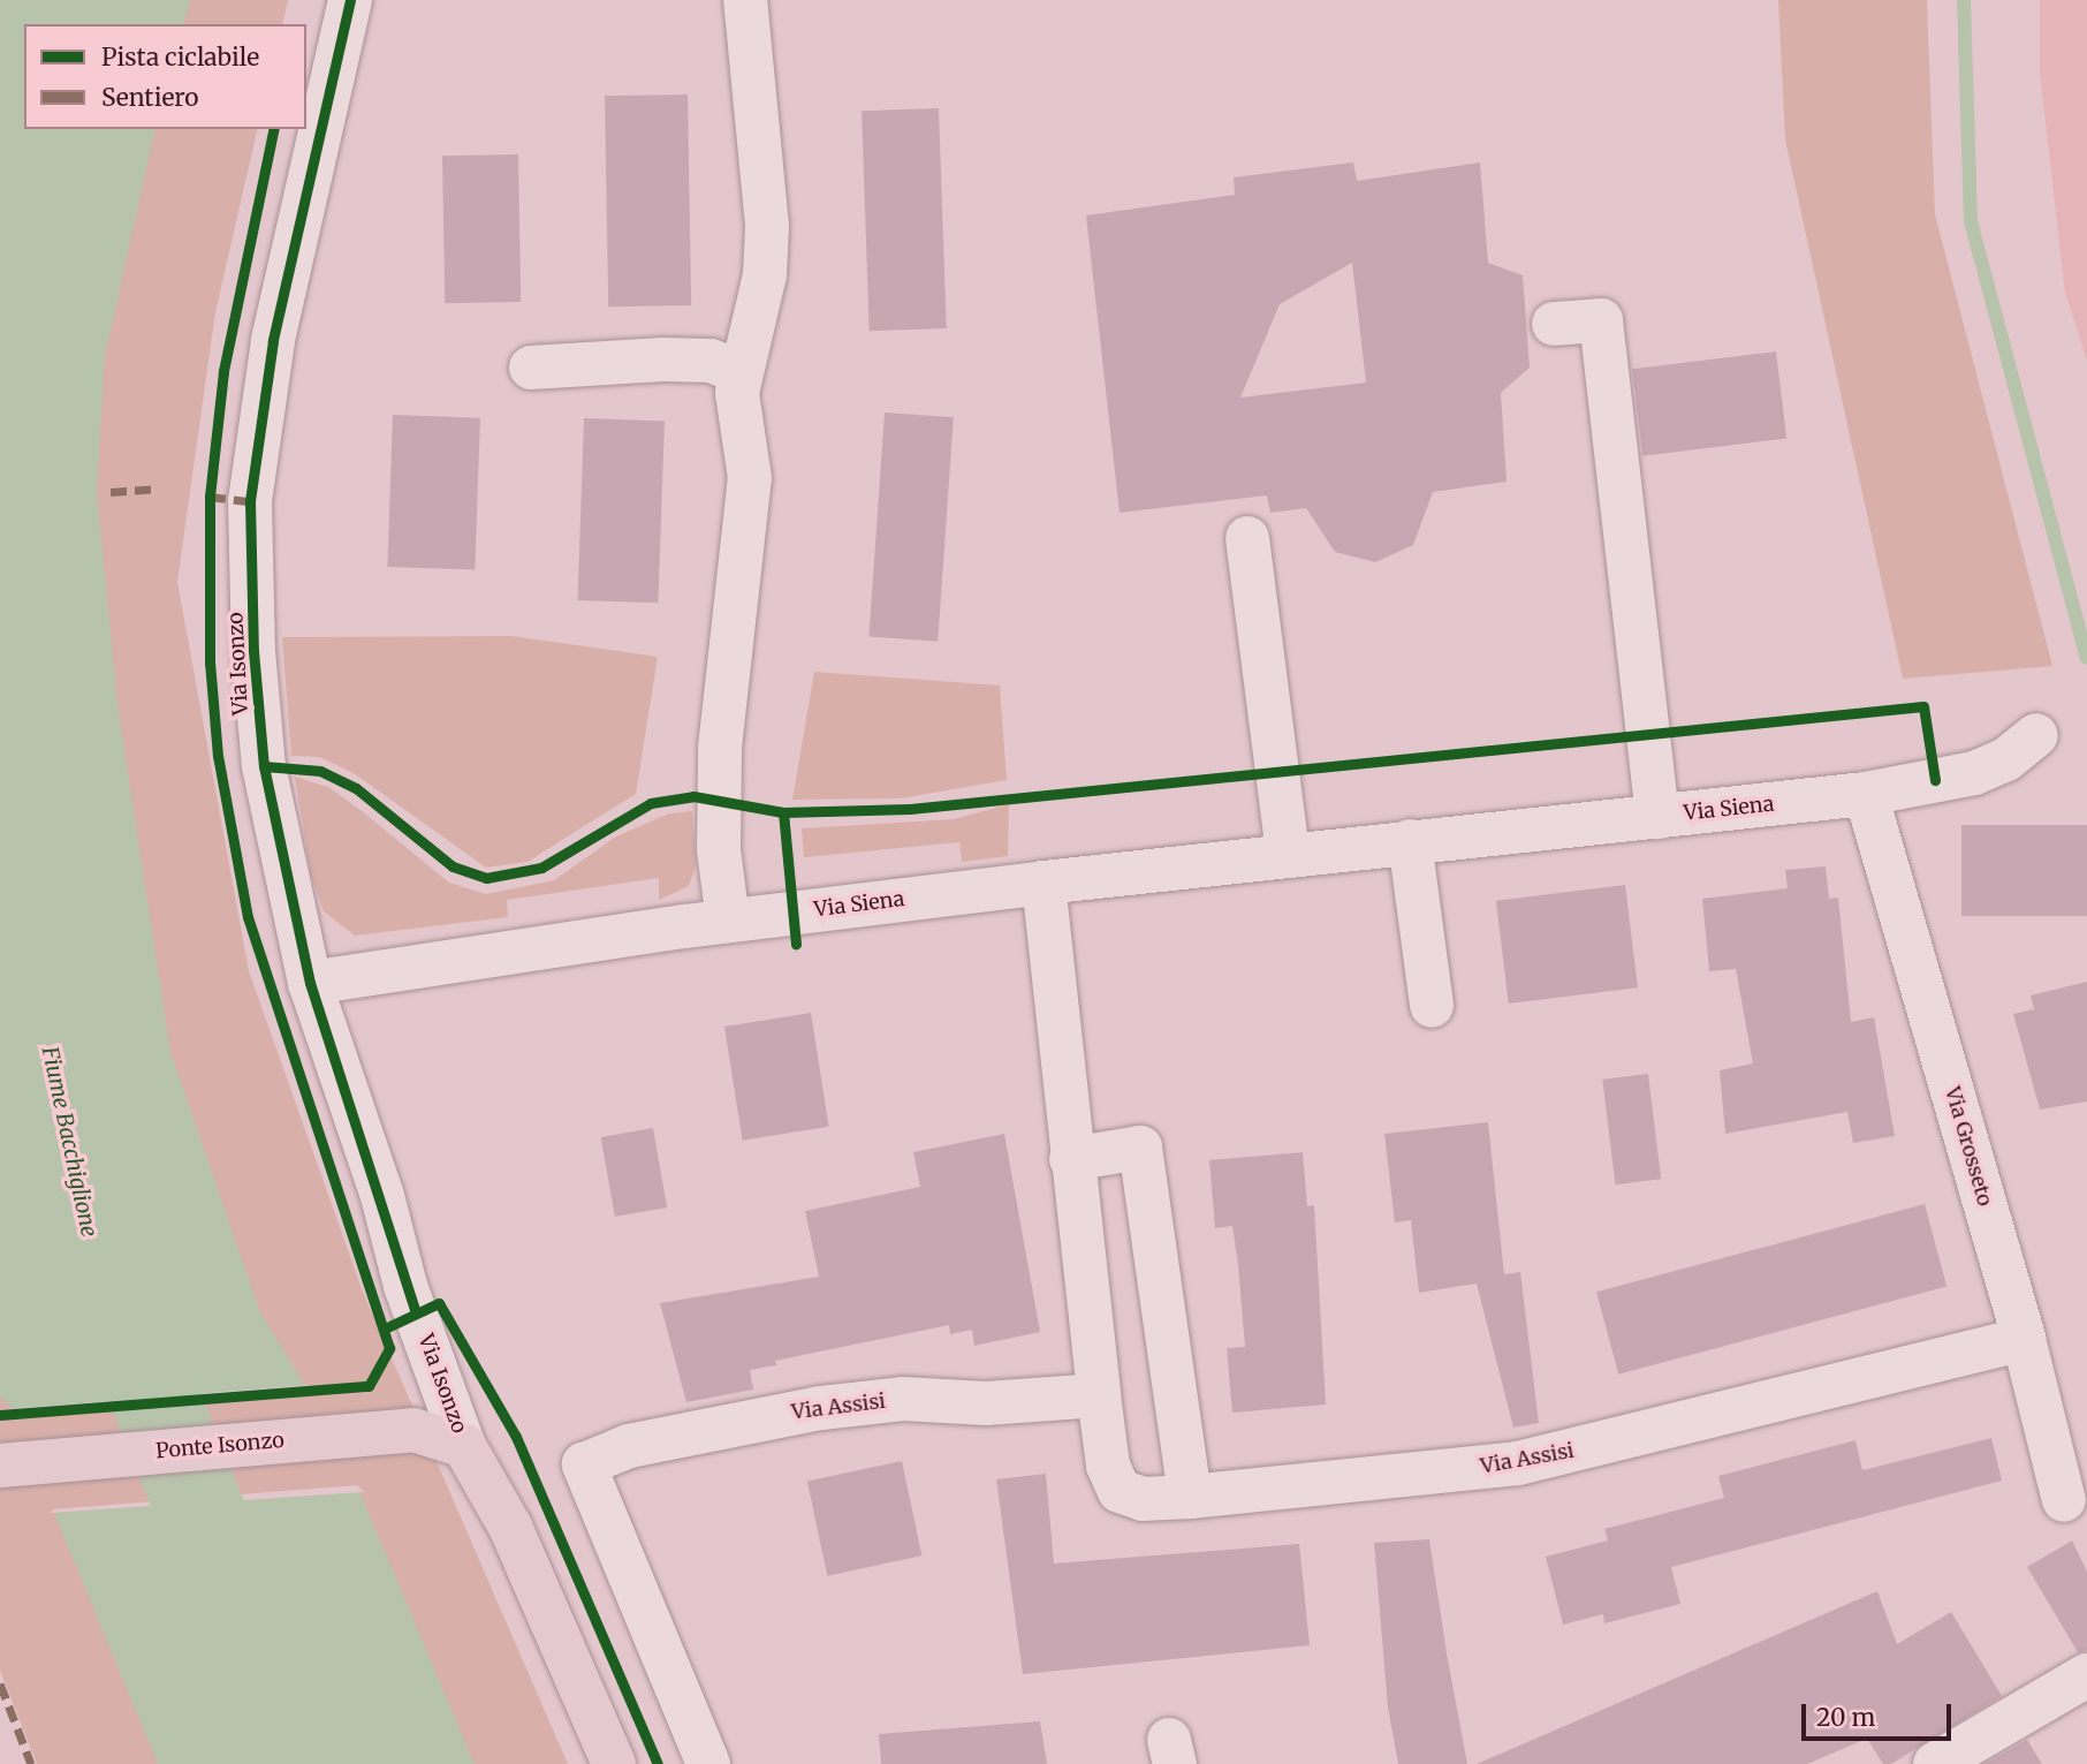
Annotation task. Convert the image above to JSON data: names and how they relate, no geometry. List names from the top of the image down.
{
  "streets": {
    "main road": ["Via Isonzo", "Ponte Isonzo"],
    "street": ["Via Siena", "Via Grosseto", "Via Assisi"]
  },
  "crossings": [
    ["Via Isonzo", "Via Siena"],
    ["Via Isonzo", "Ponte Isonzo"],
    ["Via Siena", "Via Grosseto"],
    ["Via Siena", "Via Assisi"],
    ["Via Grosseto", "Via Assisi"]
  ],
  "water": ["Fiume Bacchiglione"],
  "legend": ["Pista ciclabile", "Sentiero"],
  "scale_bar": "20 m"
}
